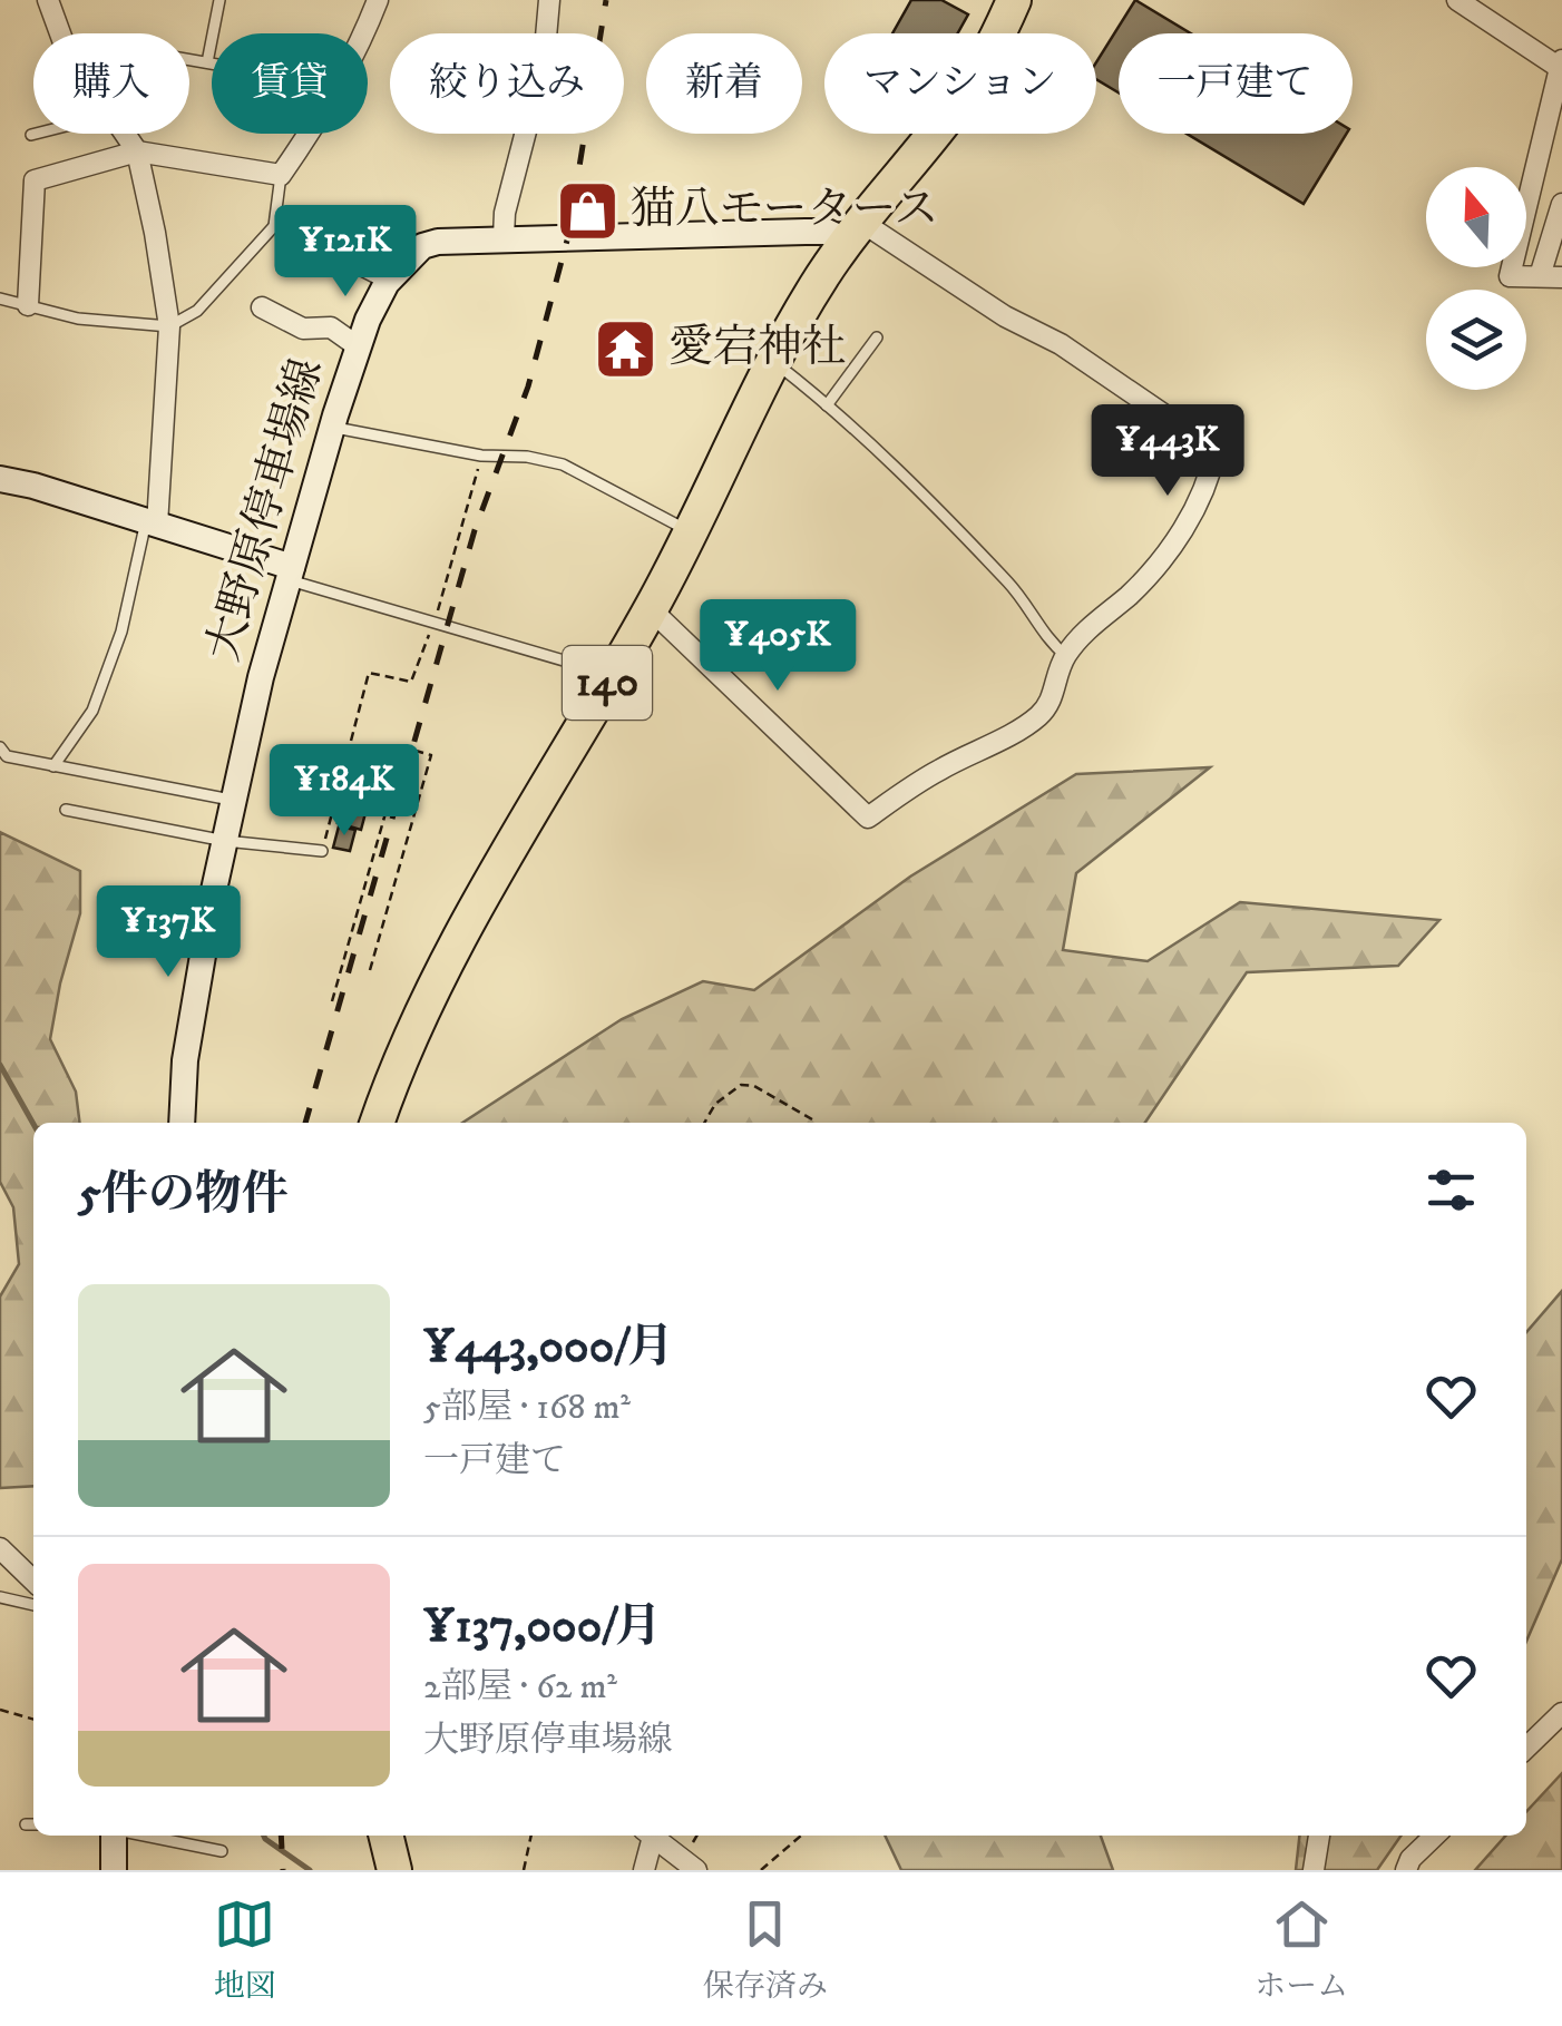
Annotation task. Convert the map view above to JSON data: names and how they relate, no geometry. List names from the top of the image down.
{
  "streets": {
    "highway": ["140"],
    "main road": ["大野原停車場線"]
  },
  "crossings": [
    ["大野原停車場線", "140"]
  ],
  "places": {
    "shop": ["猫八モータース"],
    "temple": ["愛宕神社"]
  },
  "north": "top",
  "page": {
    "chip": [
      "購入",
      "賃貸",
      "絞り込み",
      "新着",
      "マンション",
      "一戸建て"
    ],
    "price": [
      "¥121K",
      "¥443K",
      "¥405K",
      "¥184K",
      "¥137K"
    ],
    "heading": "5件の物件",
    "list": [
      {
        "name": "¥443,000/月",
        "note": "5部屋 · 168 m² · 一戸建て"
      },
      {
        "name": "¥137,000/月",
        "note": "2部屋 · 62 m² · 大野原停車場線"
      }
    ],
    "tabs": ["地図", "保存済み", "ホーム"]
  }
}
